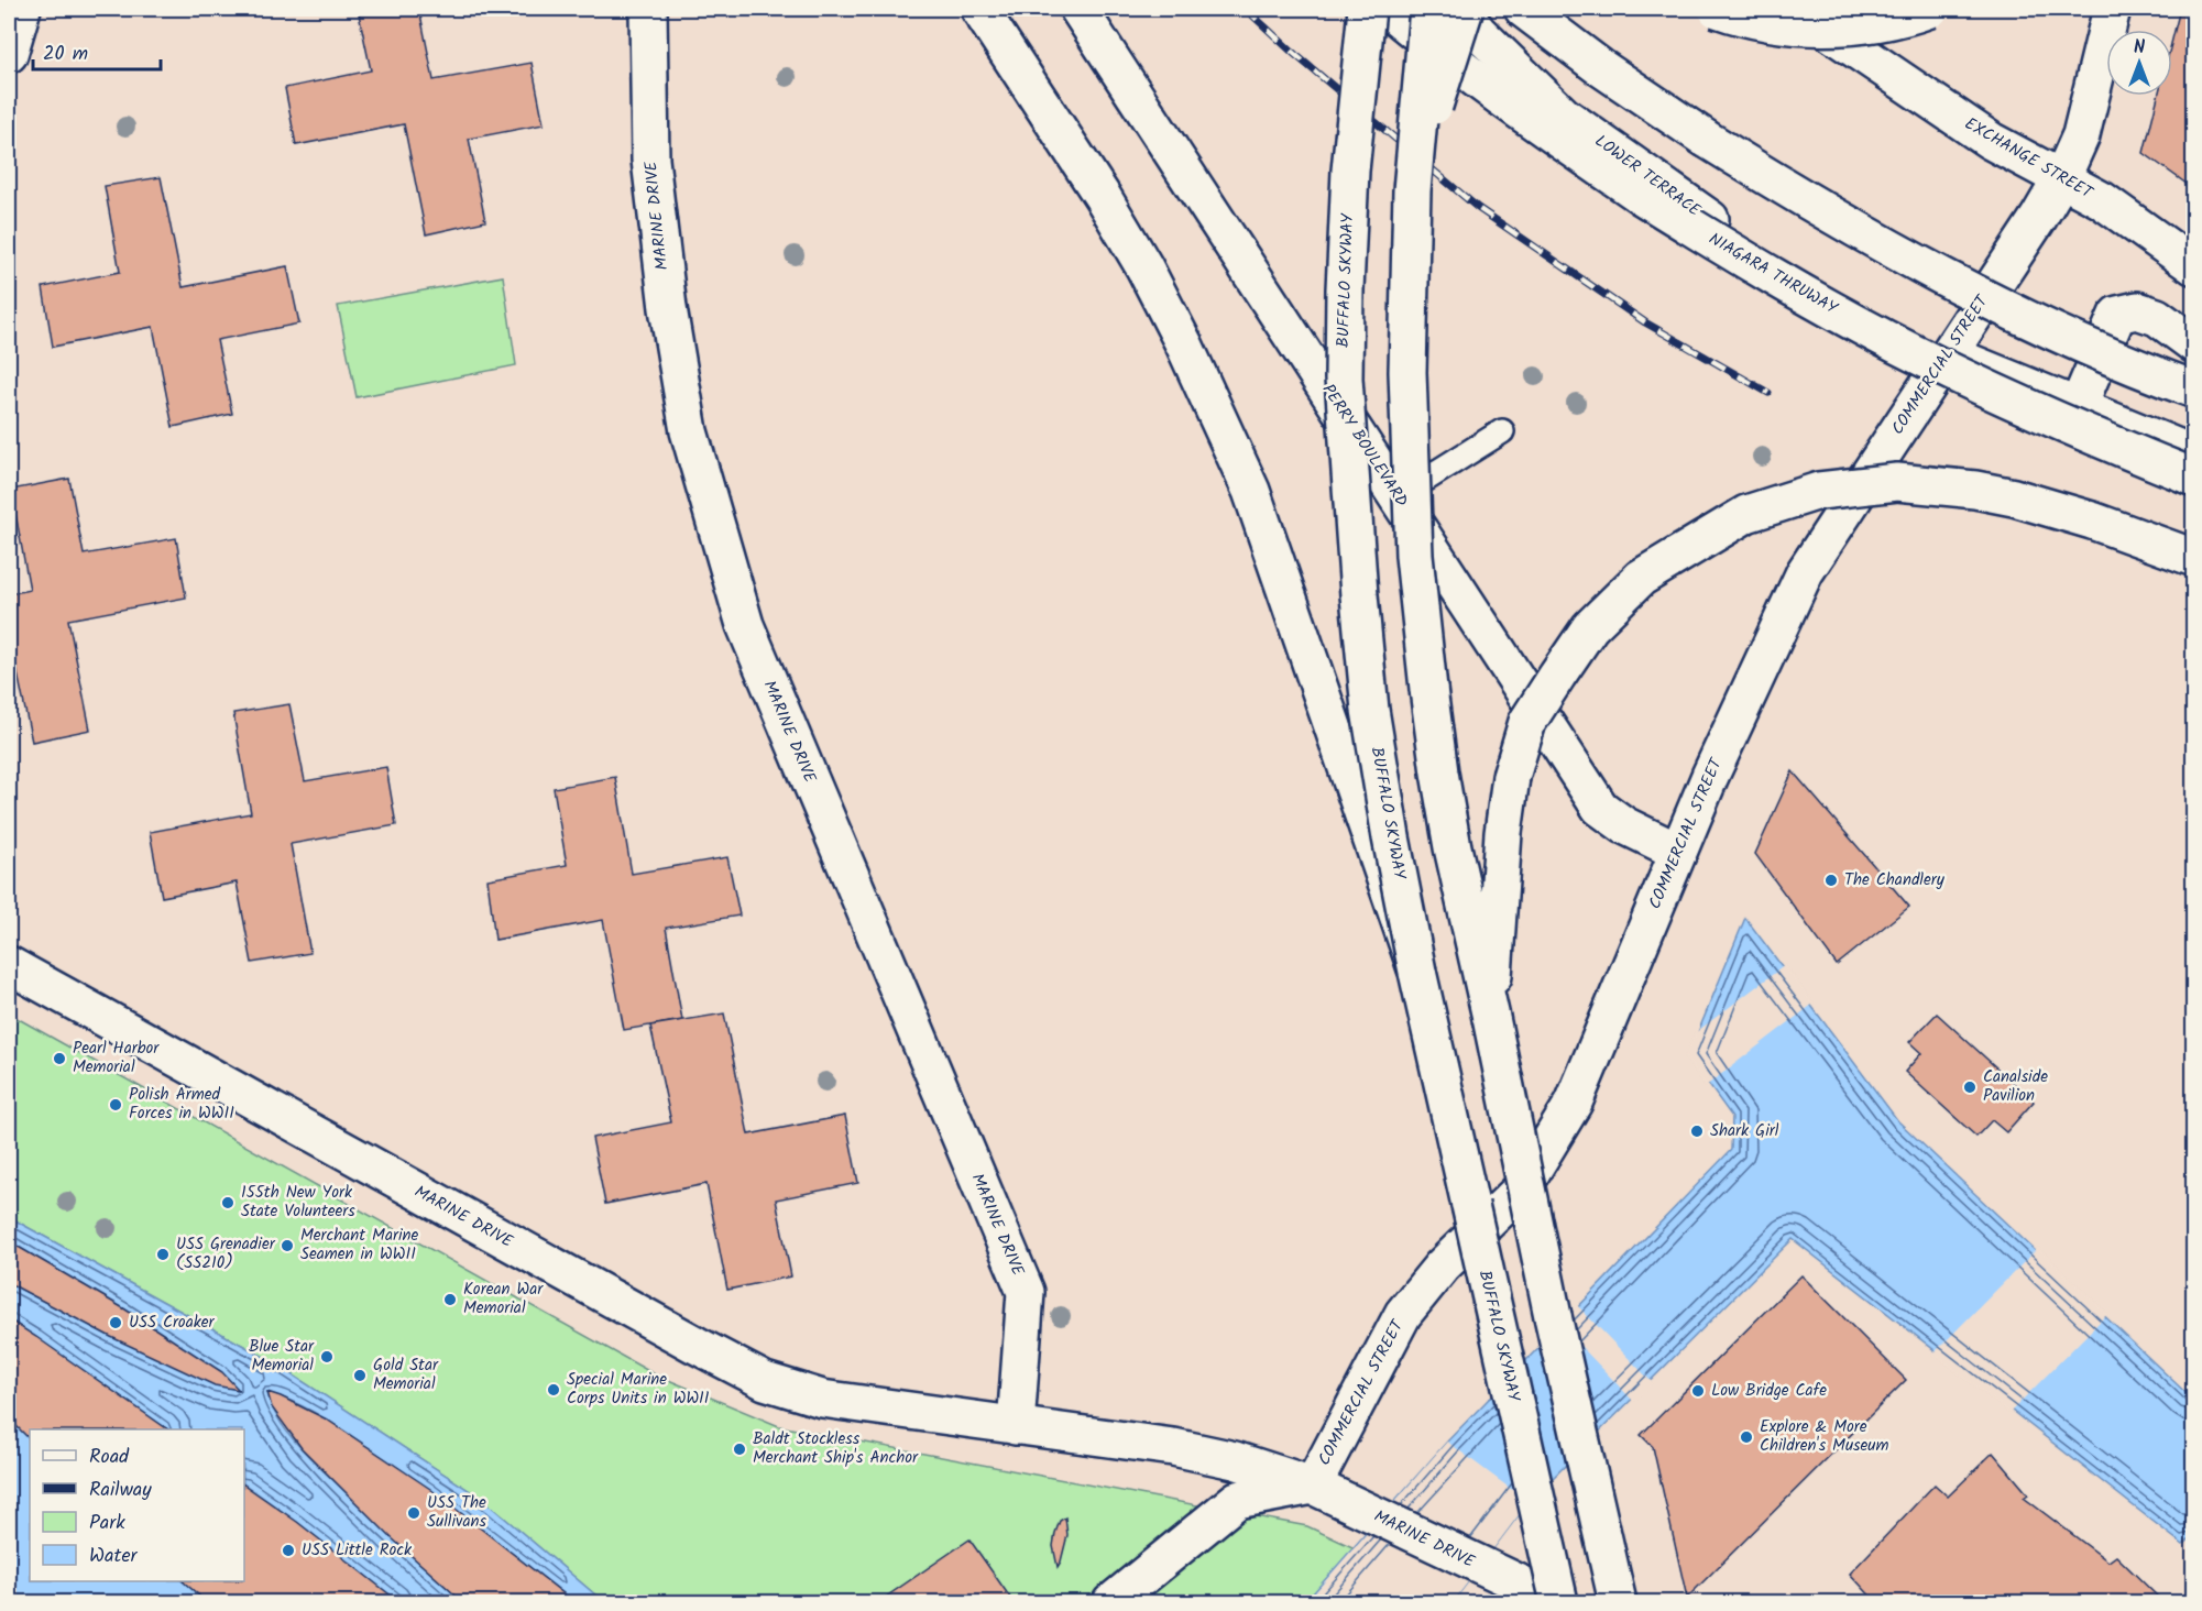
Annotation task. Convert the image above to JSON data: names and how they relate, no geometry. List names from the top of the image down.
{
  "streets": {
    "main road": [
      "EXCHANGE STREET",
      "LOWER TERRACE",
      "MARINE DRIVE",
      "NIAGARA THRUWAY",
      "BUFFALO SKYWAY",
      "COMMERCIAL STREET",
      "PERRY BOULEVARD"
    ]
  },
  "crossings": [
    ["EXCHANGE STREET", "COMMERCIAL STREET"],
    ["LOWER TERRACE", "COMMERCIAL STREET"],
    ["MARINE DRIVE", "BUFFALO SKYWAY"],
    ["MARINE DRIVE", "COMMERCIAL STREET"],
    ["COMMERCIAL STREET", "PERRY BOULEVARD"]
  ],
  "places": [
    "The Chandlery",
    "Pearl Harbor Memorial",
    "Canalside Pavilion",
    "Polish Armed Forces in WWII",
    "Shark Girl",
    "155th New York State Volunteers",
    "Merchant Marine Seamen in WWII",
    "USS Grenadier (SS210)",
    "Korean War Memorial",
    "USS Croaker",
    "Blue Star Memorial",
    "Gold Star Memorial",
    "Special Marine Corps Units in WWII",
    "Low Bridge Cafe",
    "Explore & More Children's Museum",
    "Baldt Stockless Merchant Ship's Anchor",
    "USS The Sullivans",
    "USS Little Rock"
  ],
  "legend": [
    "Road",
    "Railway",
    "Park",
    "Water"
  ],
  "scale_bar": "20 m",
  "north": "top"
}
